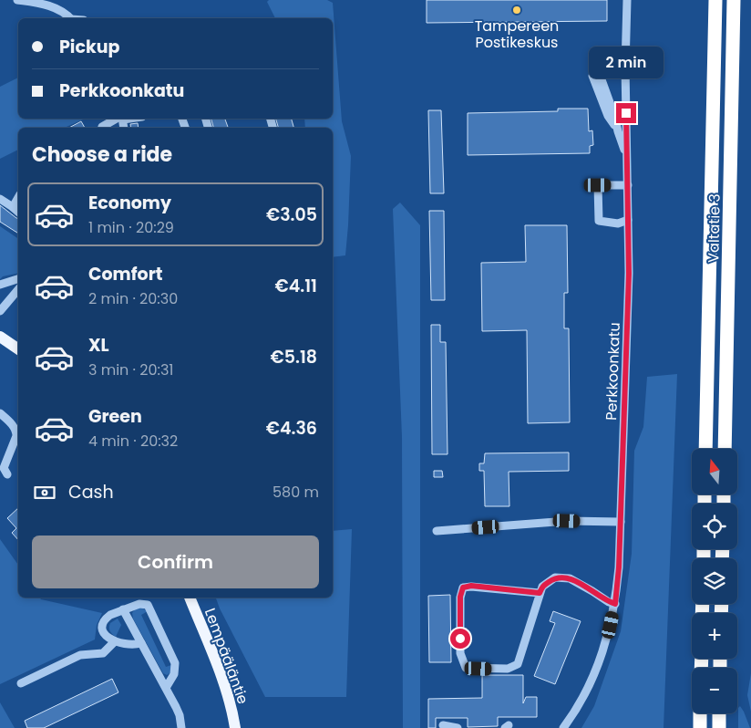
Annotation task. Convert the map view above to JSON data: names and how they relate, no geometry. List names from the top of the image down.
{
  "streets": {
    "highway": ["Valtatie 3"],
    "main road": ["Lempääläntie"],
    "street": ["Perkkoonkatu"]
  },
  "places": ["Tampereen Postikeskus"],
  "north": "top",
  "page": {
    "banner": ["Pickup", "Perkkoonkatu"],
    "bubble": "2 min",
    "heading": "Choose a ride",
    "list": [
      {
        "name": "Economy",
        "note": "1 min · 20:29",
        "value": "€3.05"
      },
      {
        "name": "Comfort",
        "note": "2 min · 20:30",
        "value": "€4.11"
      },
      {
        "name": "XL",
        "note": "3 min · 20:31",
        "value": "€5.18"
      },
      {
        "name": "Green",
        "note": "4 min · 20:32",
        "value": "€4.36"
      }
    ],
    "map_buttons": ["+", "−"],
    "pay": ["Cash", "580 m"],
    "buttons": "Confirm"
  }
}
